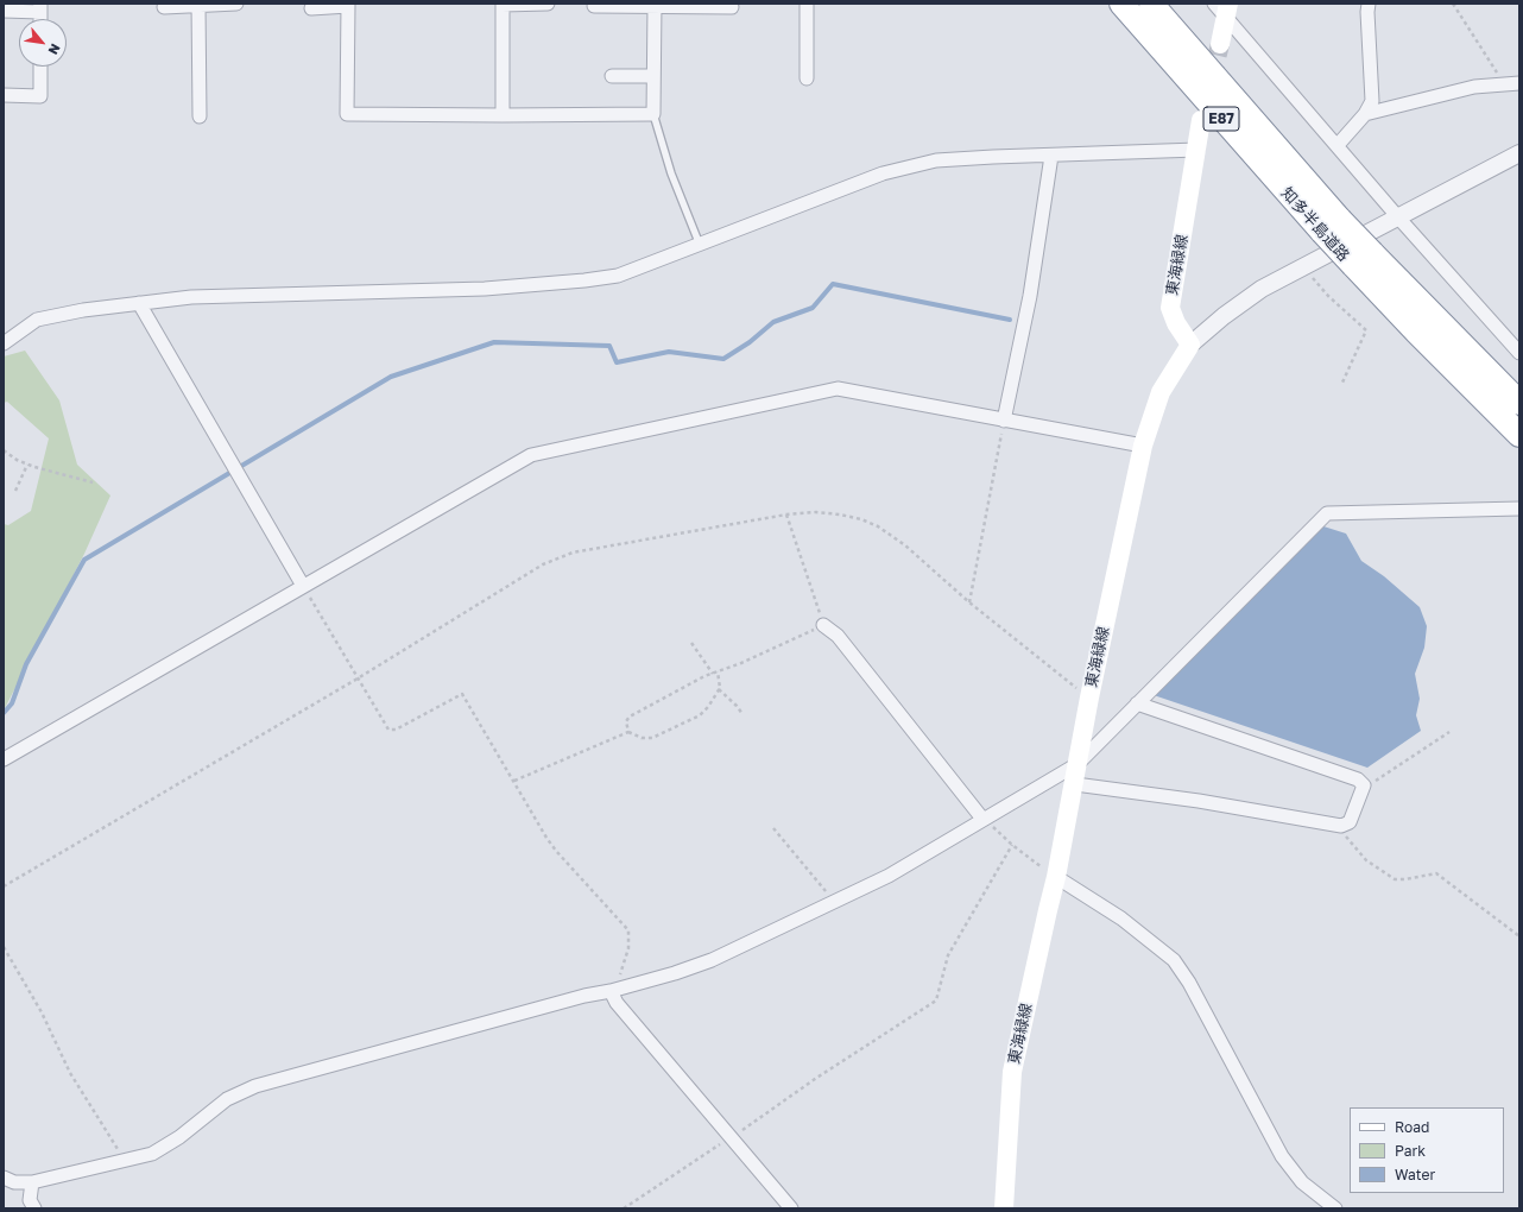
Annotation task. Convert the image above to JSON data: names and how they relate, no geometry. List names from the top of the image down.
{
  "streets": {
    "highway": ["E87", "知多半島道路"],
    "main road": ["東海緑線"]
  },
  "legend": ["Road", "Park", "Water"],
  "north": "bottom right"
}
